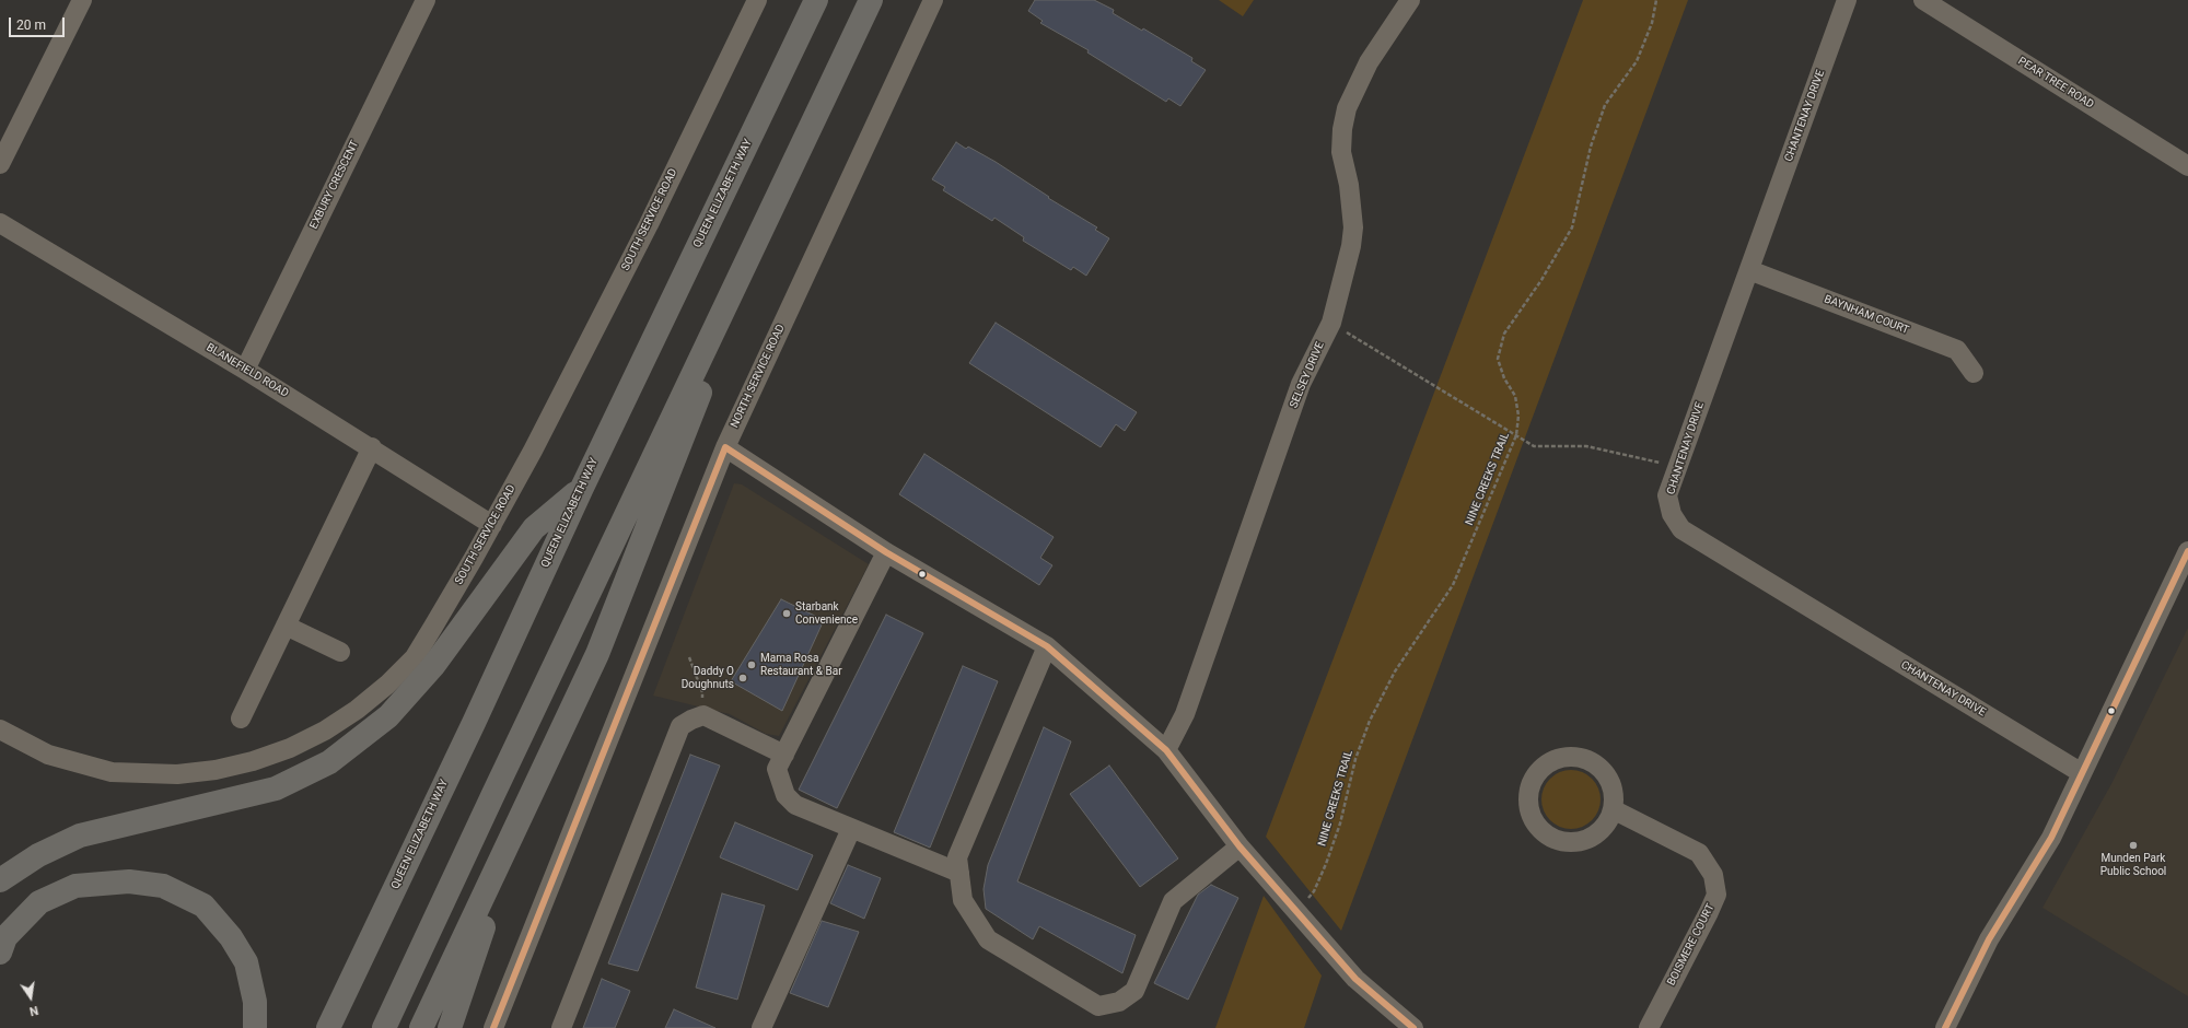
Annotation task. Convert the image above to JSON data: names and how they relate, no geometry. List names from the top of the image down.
{
  "streets": {
    "highway": ["QUEEN ELIZABETH WAY"],
    "street": [
      "PEAR TREE ROAD",
      "CHANTENAY DRIVE",
      "EXBURY CRESCENT",
      "SOUTH SERVICE ROAD",
      "BAYNHAM COURT",
      "BLANEFIELD ROAD",
      "SELSEY DRIVE",
      "NORTH SERVICE ROAD",
      "BOISMERE COURT"
    ],
    "path": ["NINE CREEKS TRAIL"]
  },
  "crossings": [
    ["CHANTENAY DRIVE", "BAYNHAM COURT"],
    ["EXBURY CRESCENT", "BLANEFIELD ROAD"],
    ["SOUTH SERVICE ROAD", "BLANEFIELD ROAD"]
  ],
  "places": [
    "Starbank Convenience",
    "Mama Rosa Restaurant & Bar",
    "Daddy O Doughnuts",
    "Munden Park Public School"
  ],
  "scale_bar": "20 m",
  "north": "bottom"
}
